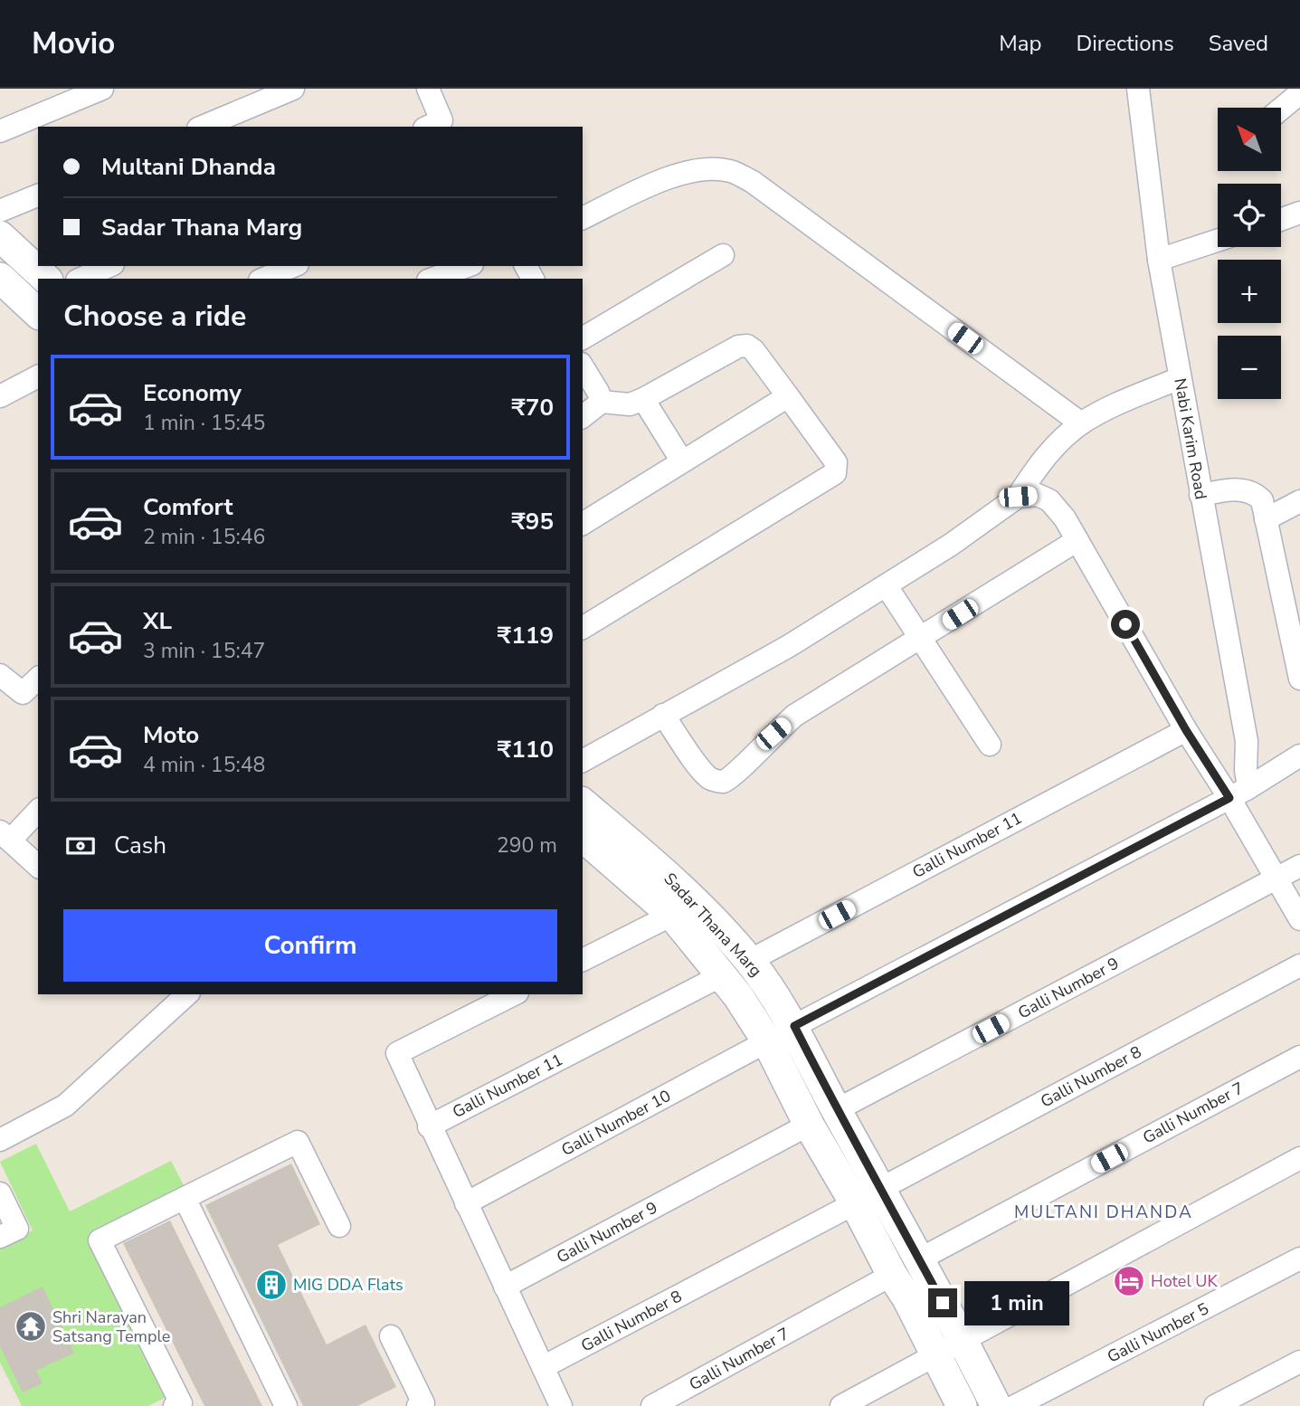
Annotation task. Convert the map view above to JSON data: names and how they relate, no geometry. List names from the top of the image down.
{
  "streets": {
    "street": [
      "Nabi Karim Road",
      "Galli Number 11",
      "Sadar Thana Marg",
      "Galli Number 9",
      "Galli Number 8",
      "Galli Number 7",
      "Galli Number 10",
      "Galli Number 5"
    ]
  },
  "crossings": [
    ["Galli Number 11", "Sadar Thana Marg"],
    ["Sadar Thana Marg", "Galli Number 9"],
    ["Sadar Thana Marg", "Galli Number 8"],
    ["Sadar Thana Marg", "Galli Number 7"],
    ["Sadar Thana Marg", "Galli Number 10"]
  ],
  "districts": ["MULTANI DHANDA"],
  "places": {
    "hotel": ["Hotel UK"],
    "building": ["MIG DDA Flats"],
    "temple": ["Shri Narayan Satsang Temple"]
  },
  "north": "top left",
  "page": {
    "header": "Movio",
    "nav": ["Map", "Directions", "Saved"],
    "map_buttons": ["+", "−"],
    "banner": ["Multani Dhanda", "Sadar Thana Marg"],
    "heading": "Choose a ride",
    "list": [
      {
        "name": "Economy",
        "note": "1 min · 15:45",
        "value": "₹70"
      },
      {
        "name": "Comfort",
        "note": "2 min · 15:46",
        "value": "₹95"
      },
      {
        "name": "XL",
        "note": "3 min · 15:47",
        "value": "₹119"
      },
      {
        "name": "Moto",
        "note": "4 min · 15:48",
        "value": "₹110"
      }
    ],
    "pay": ["Cash", "290 m"],
    "buttons": "Confirm",
    "bubble": "1 min"
  }
}
